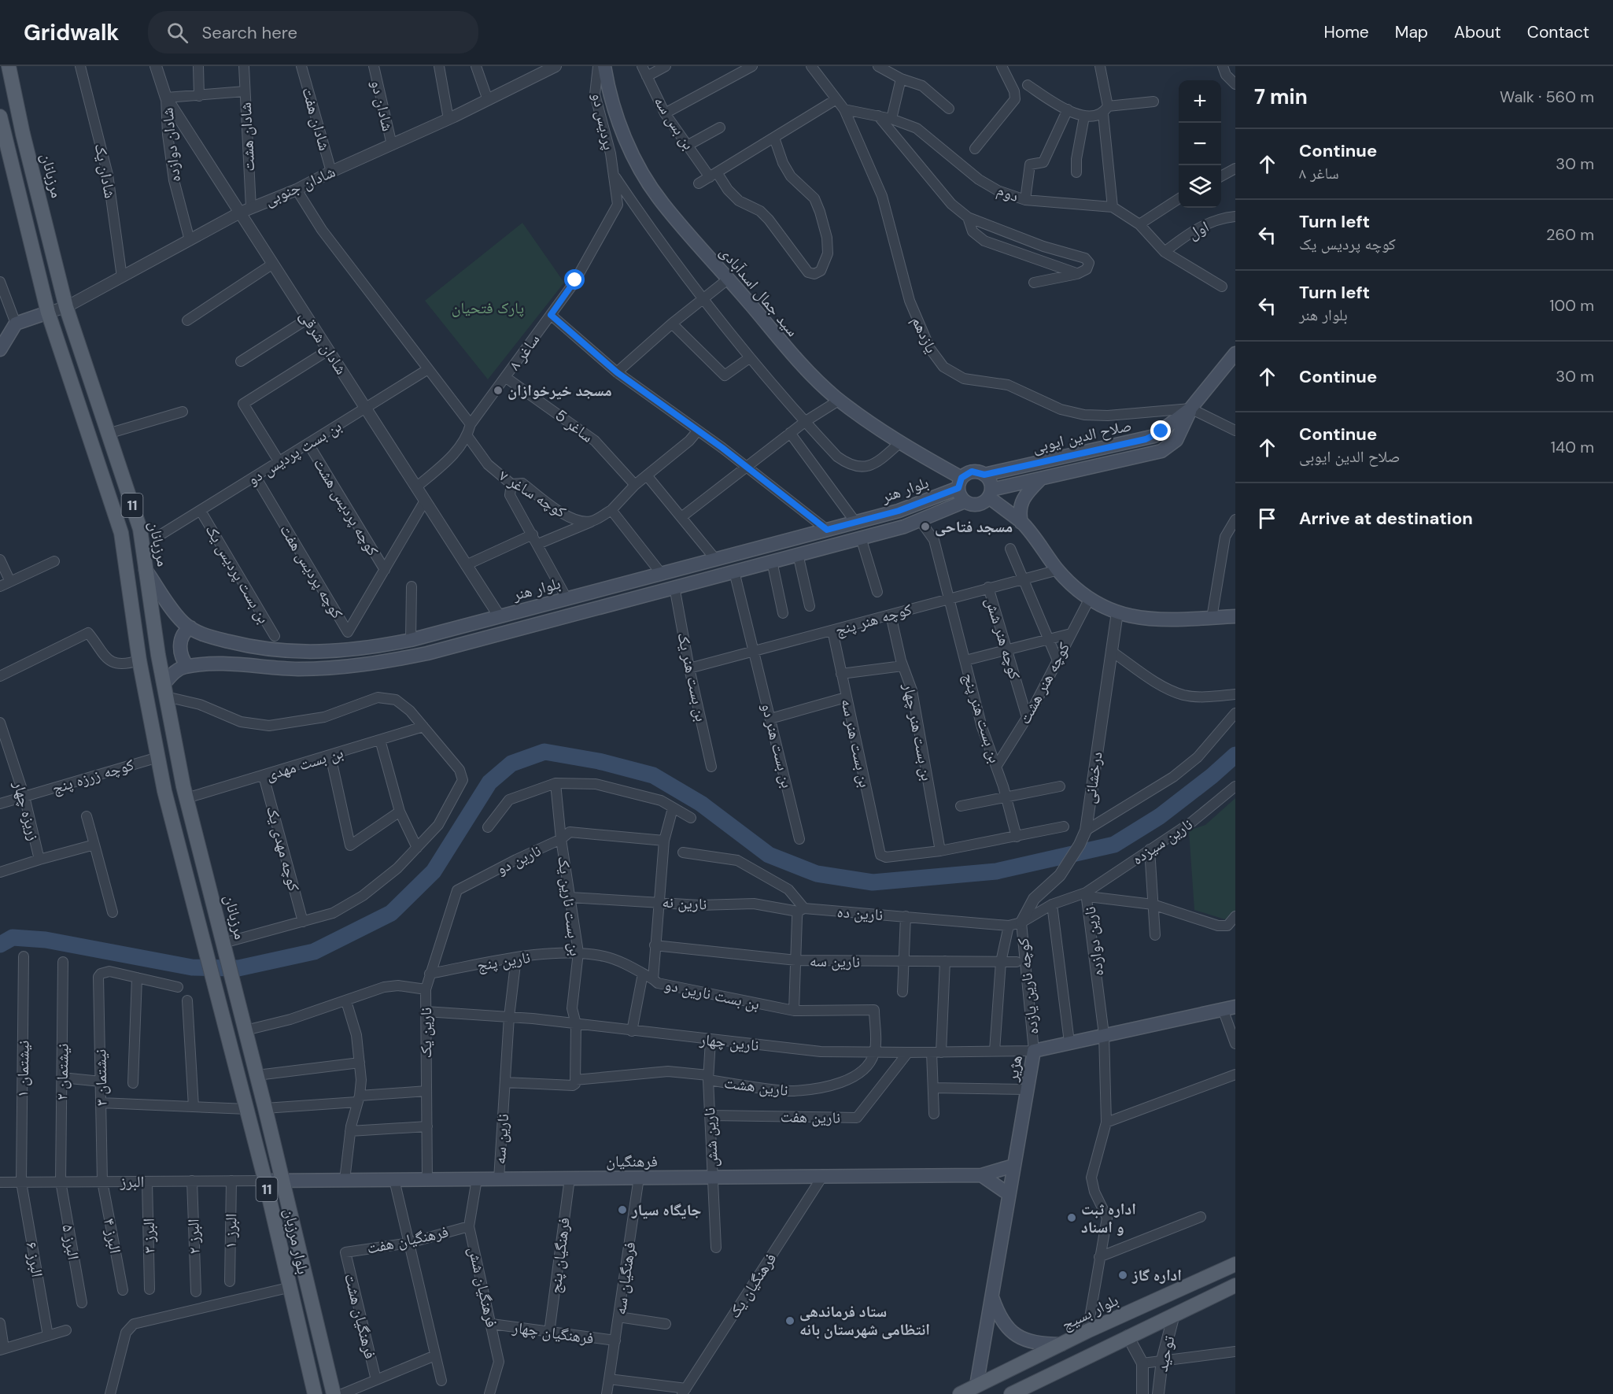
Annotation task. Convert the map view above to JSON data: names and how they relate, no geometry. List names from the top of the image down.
{
  "streets": {
    "main road": [
      "مرزبانان",
      "سید جمال اسدآبادی",
      "صلاح الدین ایوبی",
      "بلوار هنر",
      "11",
      "هژیر",
      "فرهنگیان",
      "بلوار مرزبان",
      "بلوار بسیج"
    ],
    "street": [
      "شادان دو",
      "شادان هفت",
      "پردیس دو",
      "بن بس سه",
      "شادان هشت",
      "شادان دوازده",
      "شادان یک",
      "شادان جنوبی",
      "دوم",
      "اول",
      "یازدهم",
      "شادان شرقی",
      "ساغر ٨",
      "ساغر 5",
      "بن بست پردیس دو",
      "کوچه ساغر ۷",
      "کوچه پردیس هشت",
      "کوچه پردیس هفت",
      "بن بست پردیس یک",
      "کوچه هنر پنج",
      "کوچه هنر شش",
      "بن بست هنر یک",
      "کوچه هنر هشت",
      "بن بست هنر پنج",
      "بن بست هنر چهار",
      "بن بست هنر سه",
      "بن بست هنر دو",
      "بن بست مهدی",
      "کوچه زرزه پنج",
      "درخشانی",
      "زریزه چهار",
      "نارین سیزده",
      "کوچه مهدی یک",
      "نارین دو",
      "نارین نه",
      "بن بست نارین یک",
      "نارین ده",
      "نارین دوازده",
      "نارین پنج",
      "نارین سه",
      "کوچه نارین یازده",
      "بن بست نارین دو",
      "نارین یک",
      "نارین چهار",
      "نيشتمان ۱",
      "نيشتمان ۲",
      "نيشتمان ۳",
      "نارین هشت",
      "نارین هفت",
      "نارین شش",
      "البرز",
      "البرز ۱",
      "البرز ۴",
      "البرز ۳",
      "البرز ۲",
      "فرهنگیان هفت",
      "البرز ۵",
      "فرهنگیان پنج",
      "البرز ۶",
      "فرهنگیان سه",
      "فرهنگیان یک",
      "فرهنگیان شش",
      "فرهنگیان هشت",
      "فرهنگیان چهار",
      "توحید"
    ]
  },
  "crossings": [
    ["شادان دو", "شادان جنوبی"],
    ["شادان هفت", "شادان جنوبی"],
    ["پردیس دو", "ساغر ٨"],
    ["شادان هشت", "شادان دوازده"],
    ["شادان هشت", "شادان جنوبی"],
    ["شادان دوازده", "شادان جنوبی"],
    ["شادان دوازده", "شادان شرقی"],
    ["شادان یک", "شادان جنوبی"],
    ["مرزبانان", "شادان جنوبی"],
    ["مرزبانان", "بلوار هنر"],
    ["مرزبانان", "بن بست مهدی"],
    ["مرزبانان", "بلوار مرزبان"],
    ["شادان جنوبی", "شادان شرقی"],
    ["شادان جنوبی", "11"],
    ["دوم", "اول"],
    ["دوم", "یازدهم"],
    ["سید جمال اسدآبادی", "صلاح الدین ایوبی"],
    ["سید جمال اسدآبادی", "بلوار هنر"],
    ["یازدهم", "صلاح الدین ایوبی"],
    ["شادان شرقی", "ساغر ٨"],
    ["شادان شرقی", "بن بست پردیس دو"],
    ["شادان شرقی", "بلوار هنر"],
    ["شادان شرقی", "کوچه پردیس هفت"],
    ["ساغر ٨", "ساغر 5"],
    ["ساغر ٨", "کوچه ساغر ۷"],
    ["صلاح الدین ایوبی", "بلوار هنر"],
    ["بن بست پردیس دو", "کوچه پردیس هشت"],
    ["بن بست پردیس دو", "کوچه پردیس هفت"],
    ["بن بست پردیس دو", "بن بست پردیس یک"],
    ["11", "کوچه زرزه پنج"],
    ["11", "بلوار مرزبان"],
    ["کوچه پردیس هشت", "کوچه پردیس هفت"],
    ["کوچه هنر پنج", "کوچه هنر شش"],
    ["کوچه هنر پنج", "بن بست هنر یک"],
    ["کوچه هنر پنج", "بن بست هنر پنج"],
    ["کوچه هنر پنج", "بن بست هنر چهار"],
    ["کوچه هنر پنج", "بن بست هنر سه"],
    ["کوچه هنر پنج", "بن بست هنر دو"],
    ["کوچه هنر شش", "کوچه هنر هشت"],
    ["کوچه هنر هشت", "بن بست هنر پنج"],
    ["بن بست هنر چهار", "بن بست هنر سه"],
    ["بن بست مهدی", "کوچه مهدی یک"],
    ["کوچه زرزه پنج", "زریزه چهار"],
    ["کوچه زرزه پنج", "بلوار مرزبان"],
    ["درخشانی", "نارین ده"],
    ["درخشانی", "نارین دوازده"],
    ["درخشانی", "کوچه نارین یازده"],
    ["نارین سیزده", "نارین دوازده"],
    ["نارین دو", "بن بست نارین یک"],
    ["نارین دو", "بن بست نارین دو"],
    ["نارین دو", "نارین یک"],
    ["نارین نه", "بن بست نارین یک"],
    ["نارین نه", "نارین ده"],
    ["نارین نه", "بن بست نارین دو"],
    ["بن بست نارین یک", "نارین پنج"],
    ["بن بست نارین یک", "نارین چهار"],
    ["بن بست نارین یک", "نارین هشت"],
    ["نارین ده", "نارین دوازده"],
    ["نارین ده", "کوچه نارین یازده"],
    ["نارین دوازده", "کوچه نارین یازده"],
    ["نارین دوازده", "هژیر"],
    ["نارین دوازده", "بلوار بسیج"],
    ["نارین پنج", "نارین سه"],
    ["نارین پنج", "بن بست نارین دو"],
    ["نارین پنج", "نارین یک"],
    ["نارین سه", "بن بست نارین دو"],
    ["نارین سه", "نارین چهار"],
    ["نارین سه", "نارین هشت"],
    ["نارین سه", "فرهنگیان"],
    ["کوچه نارین یازده", "نارین چهار"],
    ["کوچه نارین یازده", "هژیر"],
    ["بن بست نارین دو", "نارین چهار"],
    ["بن بست نارین دو", "نارین هشت"],
    ["نارین یک", "نارین چهار"],
    ["نارین یک", "فرهنگیان"],
    ["نارین چهار", "هژیر"],
    ["نارین چهار", "نارین هشت"],
    ["نارین چهار", "نارین هفت"],
    ["نارین چهار", "نارین شش"],
    ["هژیر", "فرهنگیان"],
    ["هژیر", "بلوار بسیج"],
    ["نيشتمان ۱", "البرز"],
    ["نيشتمان ۱", "البرز ۶"],
    ["نيشتمان ۲", "البرز"],
    ["نيشتمان ۲", "البرز ۵"],
    ["نيشتمان ۳", "البرز"],
    ["نيشتمان ۳", "البرز ۴"],
    ["نارین هشت", "نارین شش"],
    ["نارین هفت", "نارین شش"],
    ["نارین شش", "فرهنگیان"],
    ["فرهنگیان", "البرز"],
    ["فرهنگیان", "بلوار مرزبان"],
    ["فرهنگیان", "فرهنگیان پنج"],
    ["فرهنگیان", "فرهنگیان سه"],
    ["فرهنگیان", "فرهنگیان یک"],
    ["فرهنگیان", "فرهنگیان شش"],
    ["البرز", "البرز ۱"],
    ["البرز", "البرز ۴"],
    ["البرز", "البرز ۳"],
    ["البرز", "البرز ۲"],
    ["البرز", "بلوار مرزبان"],
    ["البرز", "البرز ۵"],
    ["البرز", "البرز ۶"],
    ["فرهنگیان هفت", "فرهنگیان شش"],
    ["فرهنگیان هفت", "فرهنگیان هشت"],
    ["فرهنگیان پنج", "فرهنگیان چهار"],
    ["فرهنگیان سه", "فرهنگیان چهار"],
    ["فرهنگیان شش", "فرهنگیان چهار"]
  ],
  "parks": ["پارک فتحیان"],
  "places": [
    "مسجد خیرخوازان",
    "مسجد فتاحی",
    "جایگاه سیار",
    "اداره ثبت و اسناد",
    "اداره گاز",
    "ستاد فرماندهی انتظامی شهرستان بانه"
  ],
  "page": {
    "header": "Gridwalk",
    "search": "Search here",
    "nav": [
      "Home",
      "Map",
      "About",
      "Contact"
    ],
    "heading": ["7 min", "Walk · 560 m"],
    "map_buttons": ["+", "−"],
    "list": [
      ["Continue", "ساغر ٨", "30 m"],
      ["Turn left", "کوچه پردیس یک", "260 m"],
      ["Turn left", "بلوار هنر", "100 m"],
      ["Continue", "30 m"],
      ["Continue", "صلاح الدین ایوبی", "140 m"],
      "Arrive at destination"
    ]
  }
}
